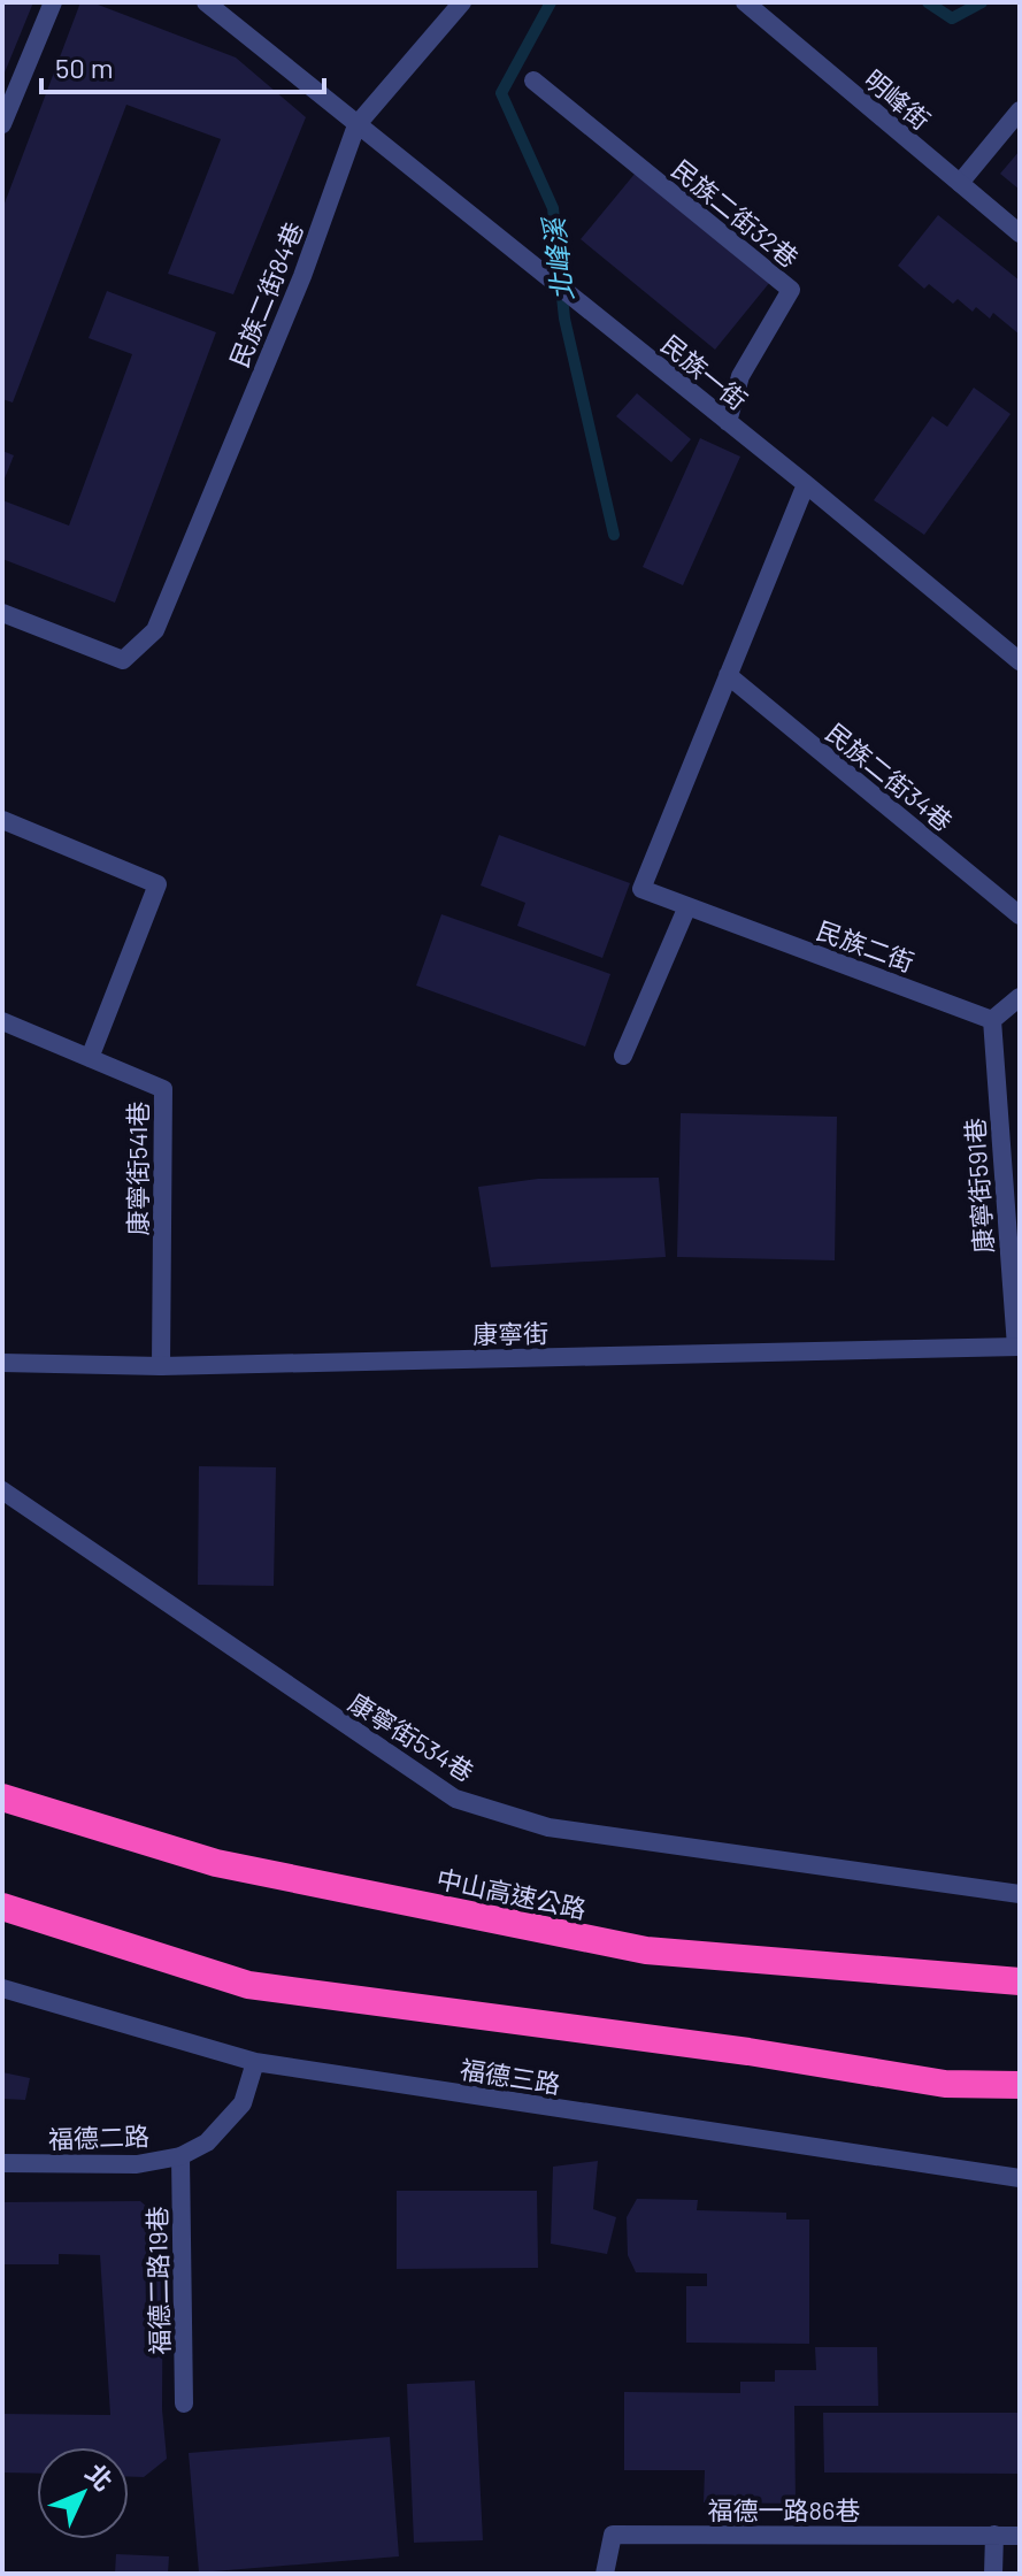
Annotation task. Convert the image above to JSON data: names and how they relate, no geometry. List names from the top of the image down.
{
  "streets": {
    "highway": ["中山高速公路"],
    "street": [
      "明峰街",
      "民族二街32巷",
      "民族二街84巷",
      "民族一街",
      "民族二街34巷",
      "民族二街",
      "康寧街541巷",
      "康寧街591巷",
      "康寧街",
      "康寧街534巷",
      "福德三路",
      "福德二路",
      "福德二路19巷",
      "福德一路86巷"
    ]
  },
  "crossings": [
    ["民族二街32巷", "民族一街"],
    ["民族二街84巷", "民族一街"],
    ["民族二街34巷", "民族二街"],
    ["民族二街", "康寧街591巷"],
    ["康寧街541巷", "康寧街"],
    ["康寧街591巷", "康寧街"],
    ["福德三路", "福德二路"],
    ["福德二路", "福德二路19巷"]
  ],
  "water": ["北峰溪"],
  "scale_bar": "50 m",
  "north": "top right"
}
